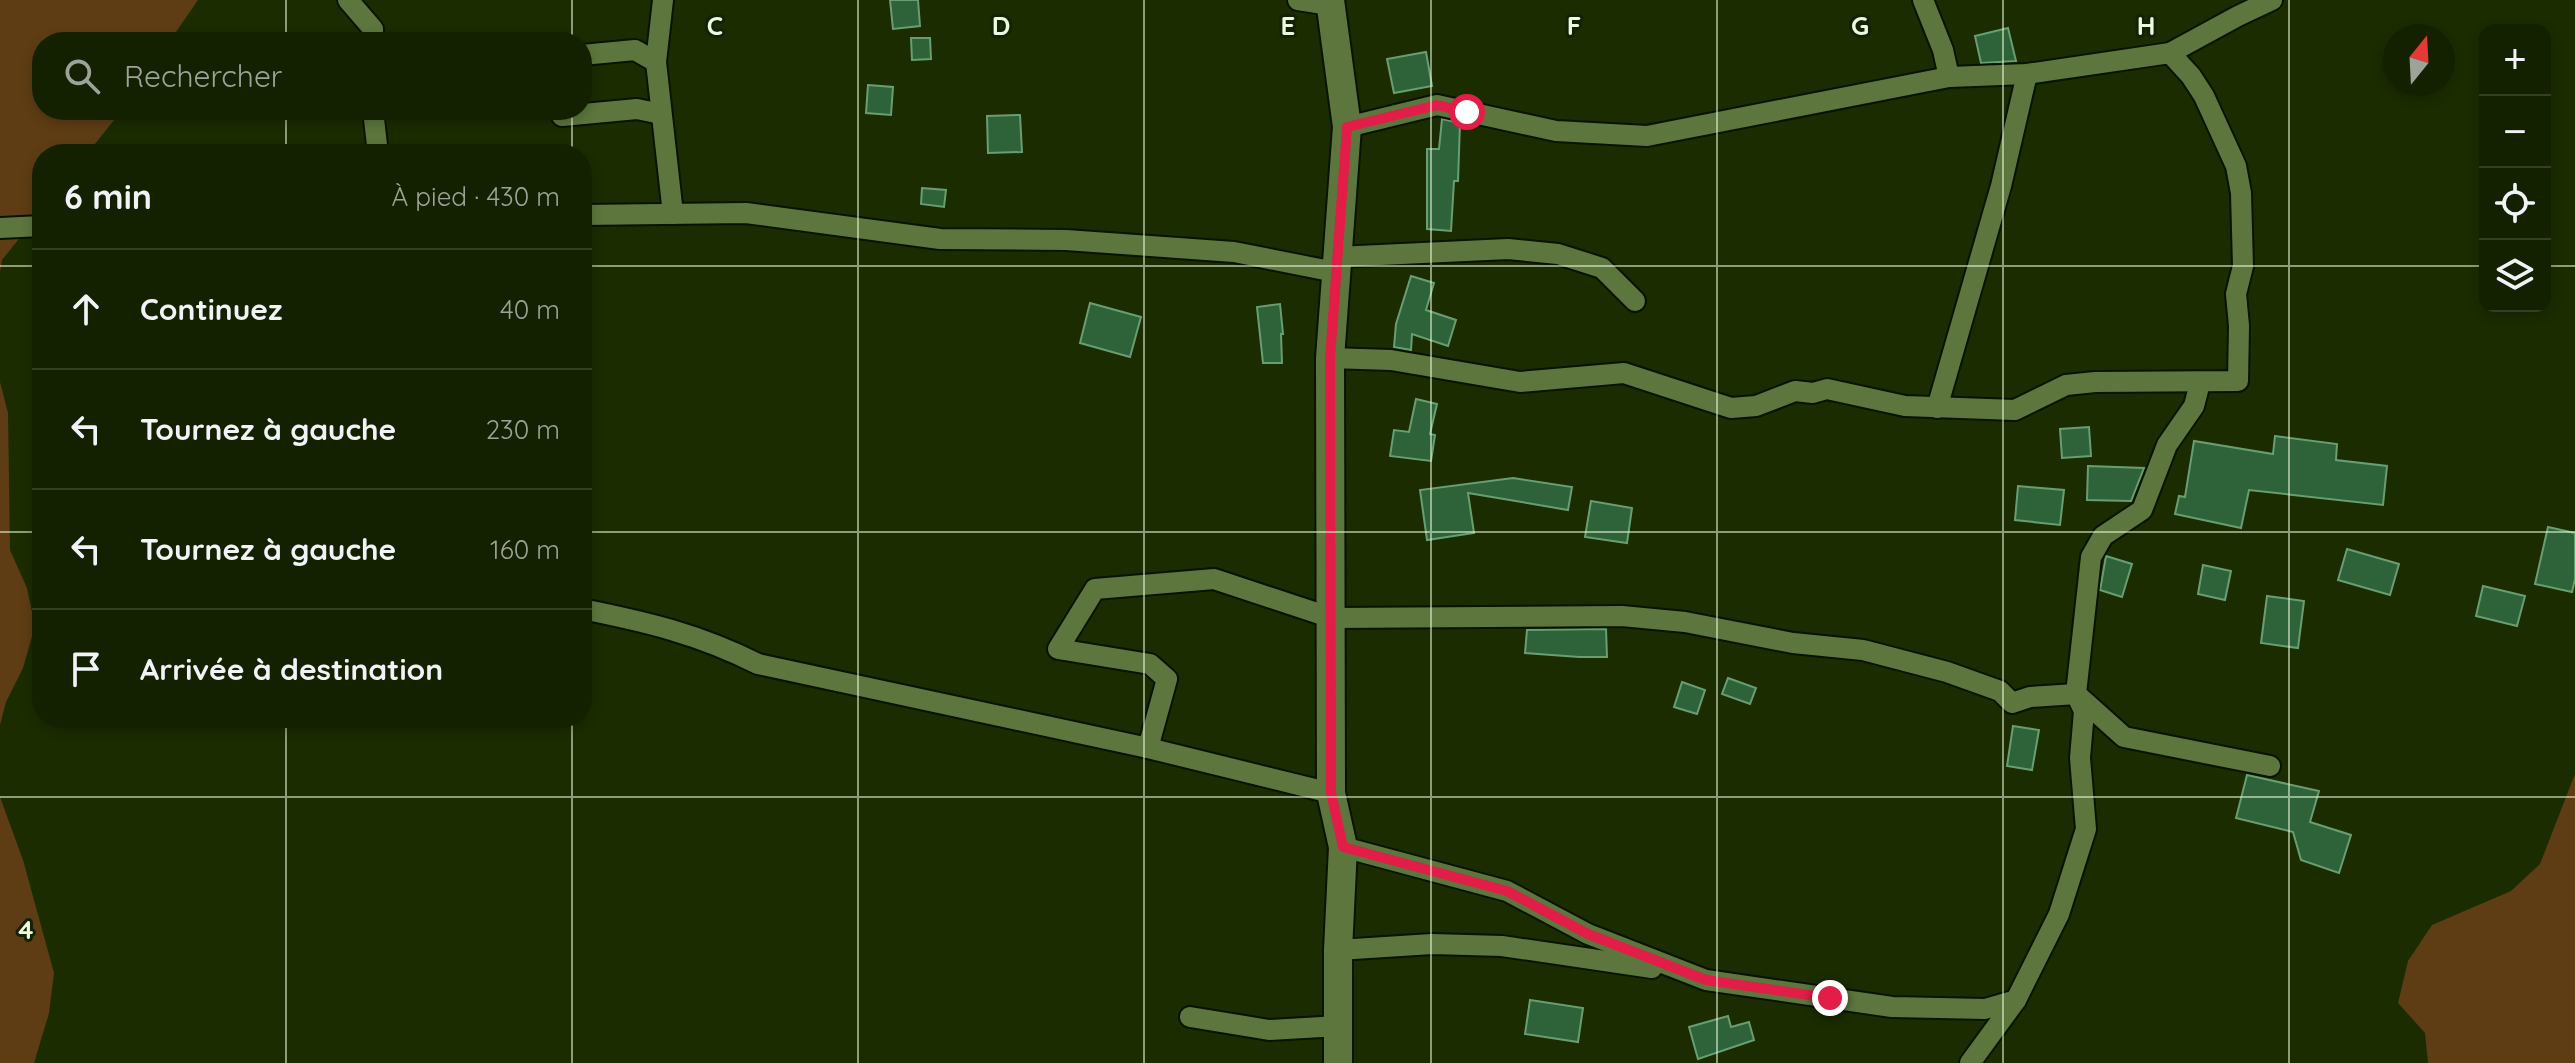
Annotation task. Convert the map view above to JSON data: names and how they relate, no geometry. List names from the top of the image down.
{
  "north": "top",
  "page": {
    "map_buttons": ["+", "−"],
    "search": "Rechercher",
    "heading": ["6 min", "À pied · 430 m"],
    "list": [
      ["Continuez", "40 m"],
      ["Tournez à gauche", "230 m"],
      ["Tournez à gauche", "160 m"],
      "Arrivée à destination"
    ]
  },
  "grid": {
    "columns": [
      "C",
      "D",
      "E",
      "F",
      "G",
      "H"
    ],
    "rows": ["4"]
  }
}
